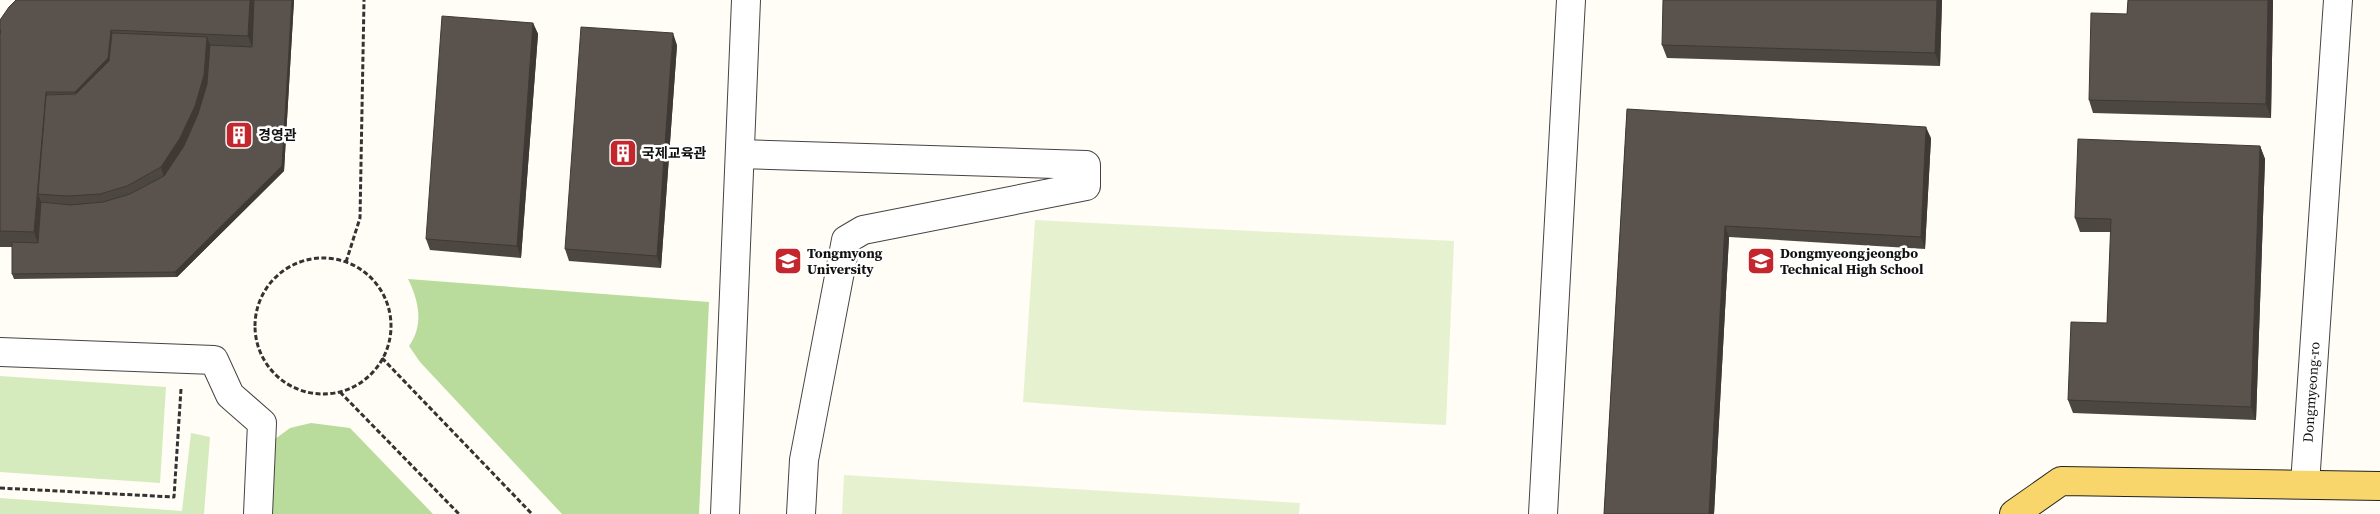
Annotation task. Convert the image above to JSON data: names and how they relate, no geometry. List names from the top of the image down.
{
  "streets": {
    "street": ["Dongmyeong-ro"]
  },
  "places": {
    "building": ["경영관", "국제교육관"],
    "school or university": ["Tongmyong University", "Dongmyeongjeongbo Technical High School"]
  }
}
